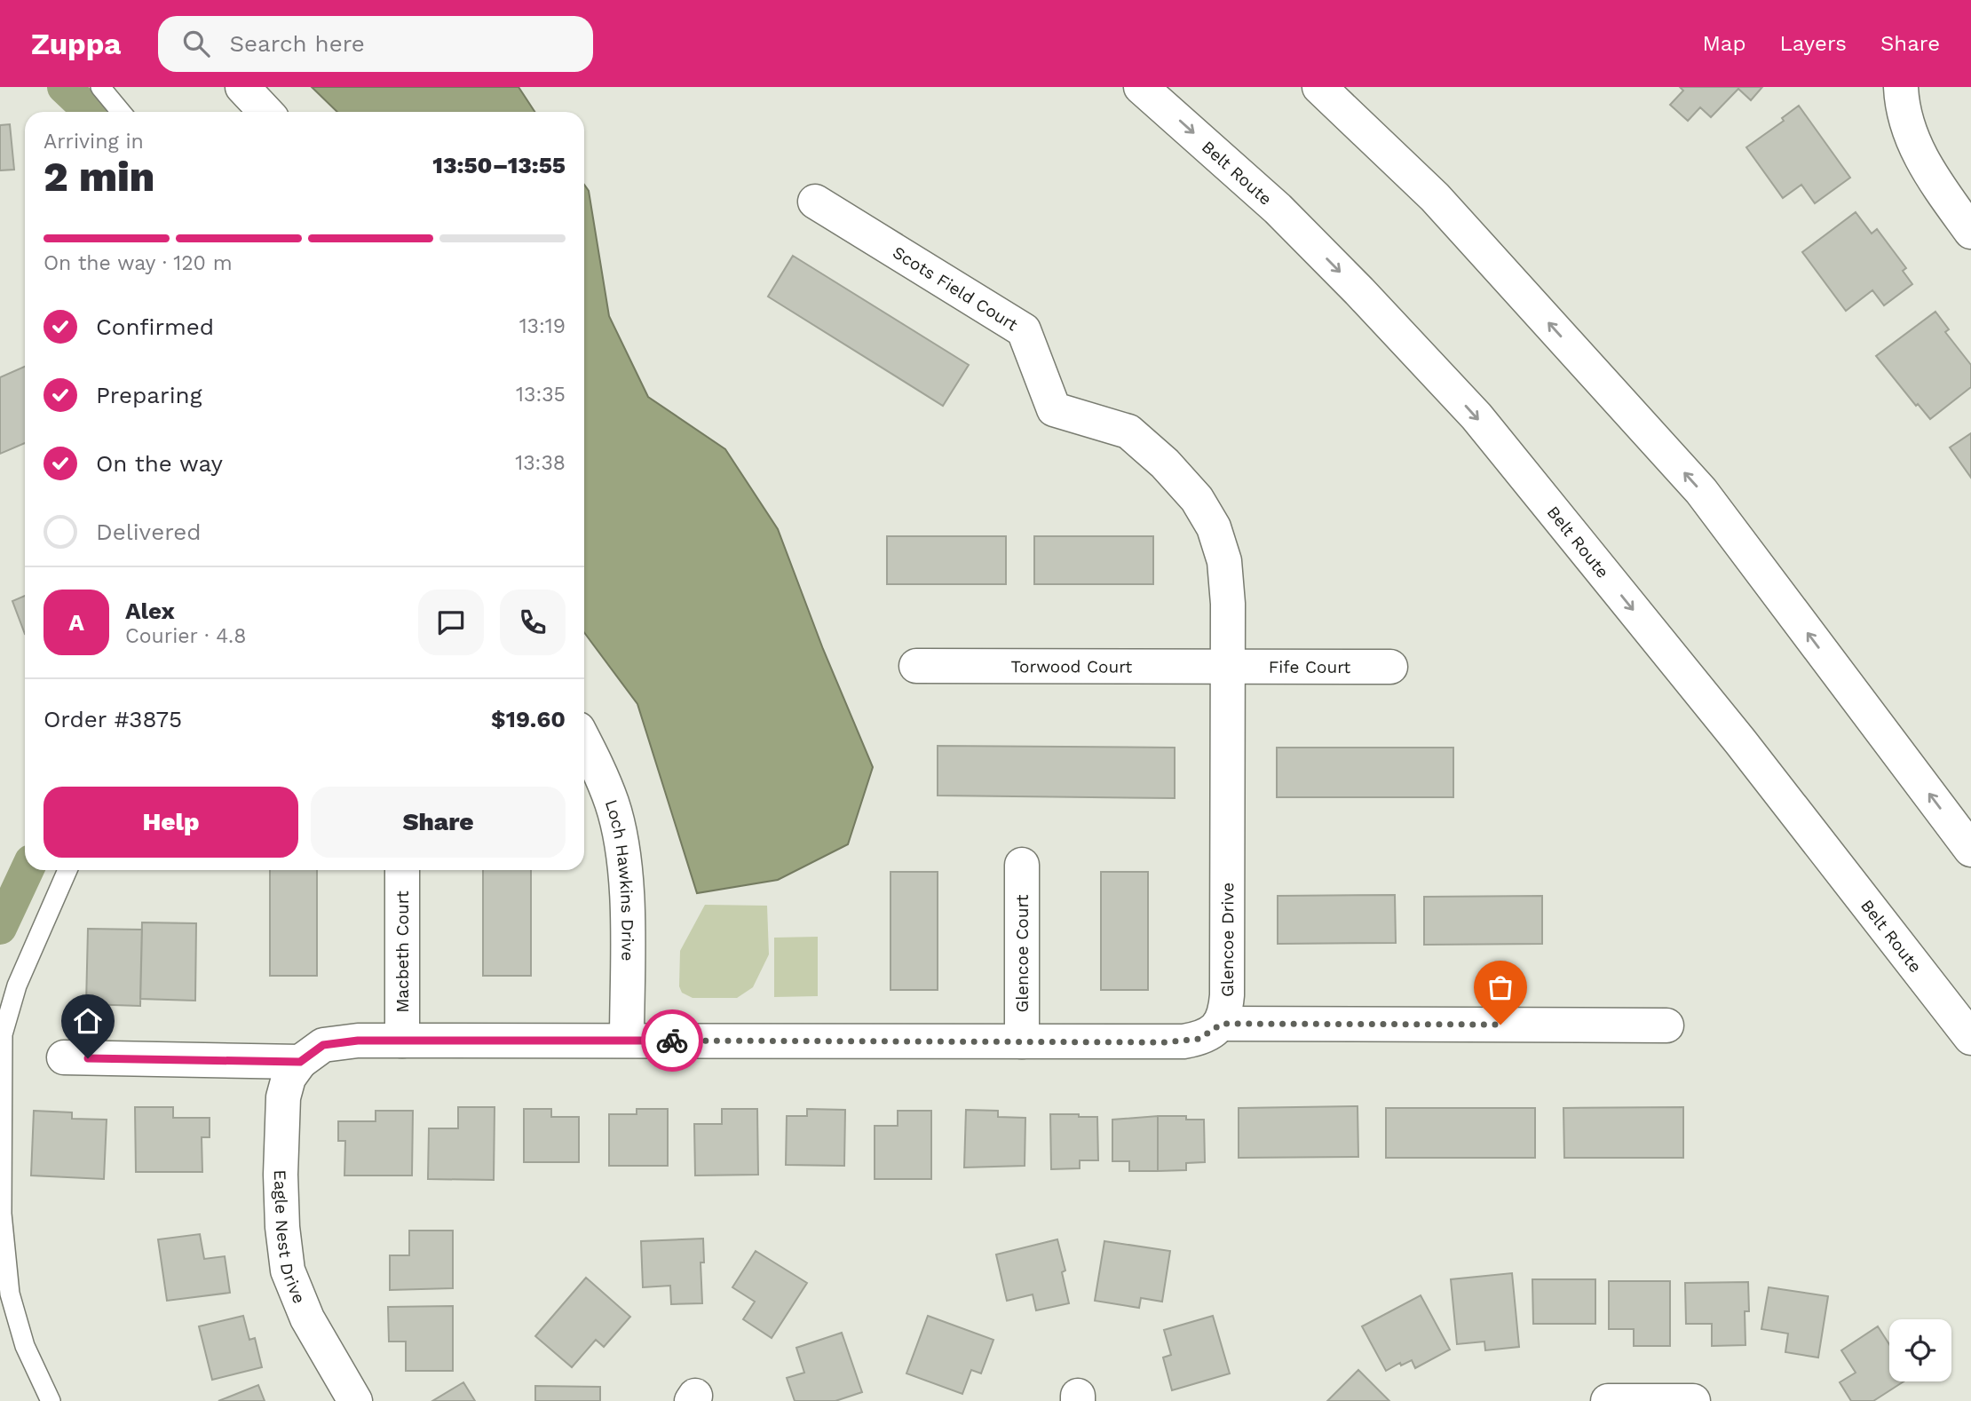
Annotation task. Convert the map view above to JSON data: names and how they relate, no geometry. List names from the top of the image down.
{
  "streets": {
    "main road": [
      "Belt Route",
      "Scots Field Court",
      "Fife Court",
      "Torwood Court",
      "Loch Hawkins Drive",
      "Glencoe Drive",
      "Macbeth Court",
      "Glencoe Court",
      "Eagle Nest Drive"
    ]
  },
  "crossings": [
    ["Scots Field Court", "Glencoe Drive"],
    ["Fife Court", "Torwood Court"],
    ["Fife Court", "Glencoe Drive"],
    ["Torwood Court", "Glencoe Drive"]
  ],
  "page": {
    "header": "Zuppa",
    "search": "Search here",
    "nav": ["Map", "Layers", "Share"],
    "heading": ["2 min", "Arriving in", "13:50–13:55"],
    "panel": [
      "Alex",
      "Courier · 4.8",
      "Order #3875",
      "$19.60"
    ],
    "bar": "On the way · 120 m",
    "list": [
      ["Confirmed", "13:19"],
      ["Preparing", "13:35"],
      ["On the way", "13:38"],
      "Delivered"
    ],
    "round": "A",
    "buttons": ["Help", "Share"]
  }
}
